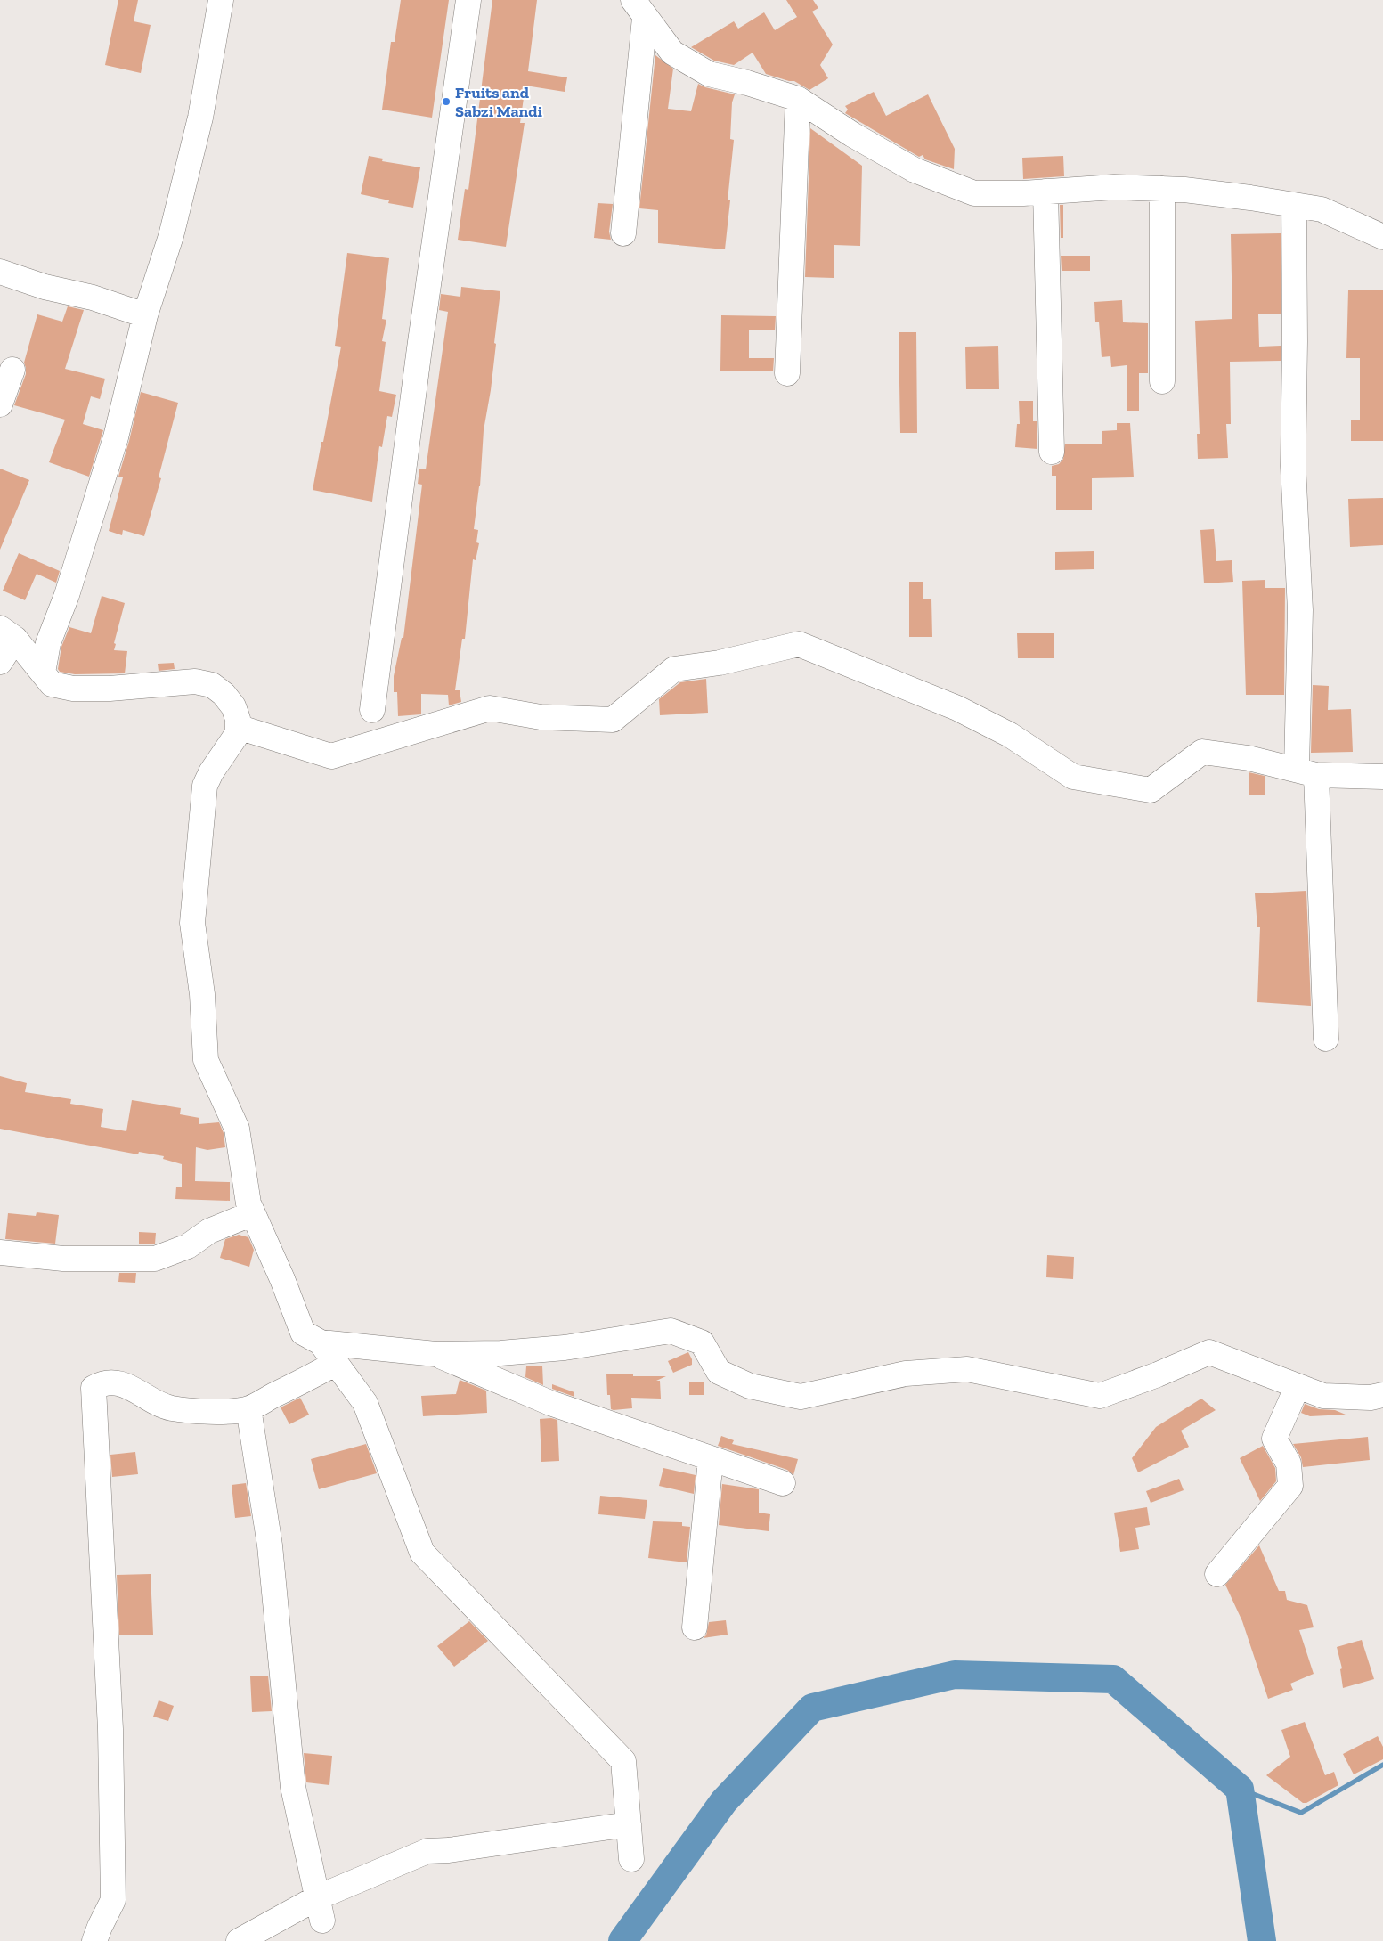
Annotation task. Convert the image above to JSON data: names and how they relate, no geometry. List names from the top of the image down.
{
  "places": ["Fruits and Sabzi Mandi"]
}
